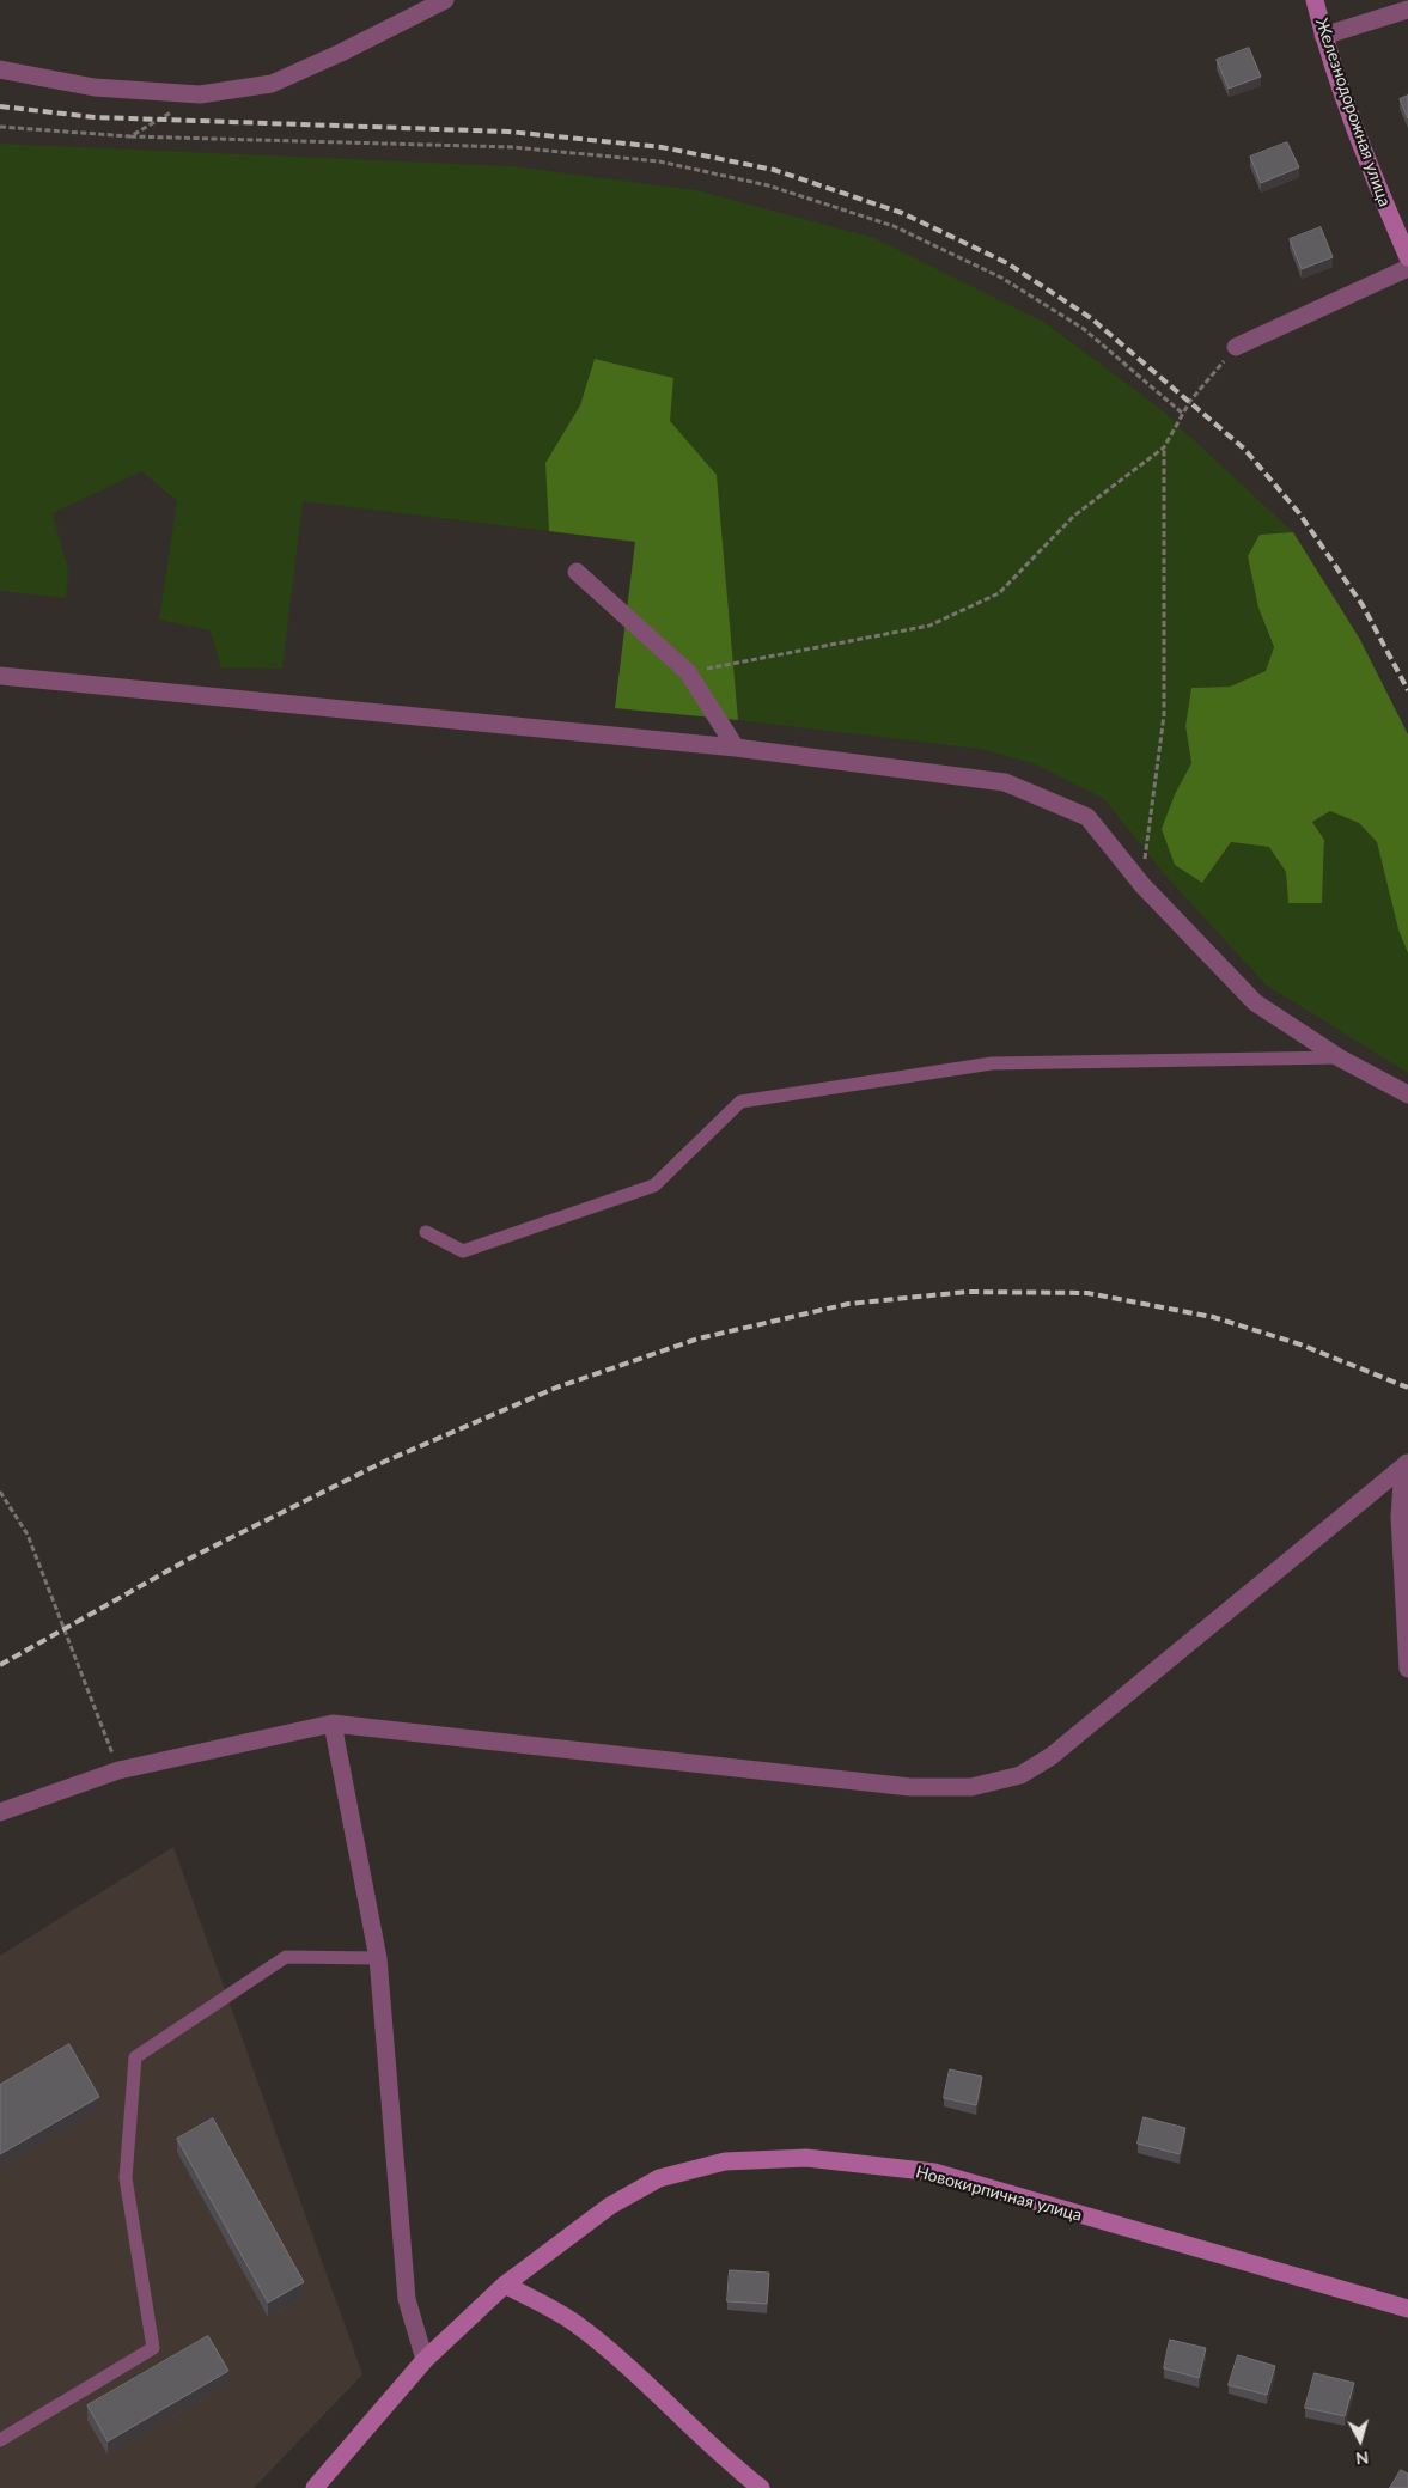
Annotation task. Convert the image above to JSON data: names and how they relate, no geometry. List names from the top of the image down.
{
  "streets": {
    "main road": ["Железнодорожная улица", "Новокирпичная улица"]
  },
  "north": "bottom"
}
